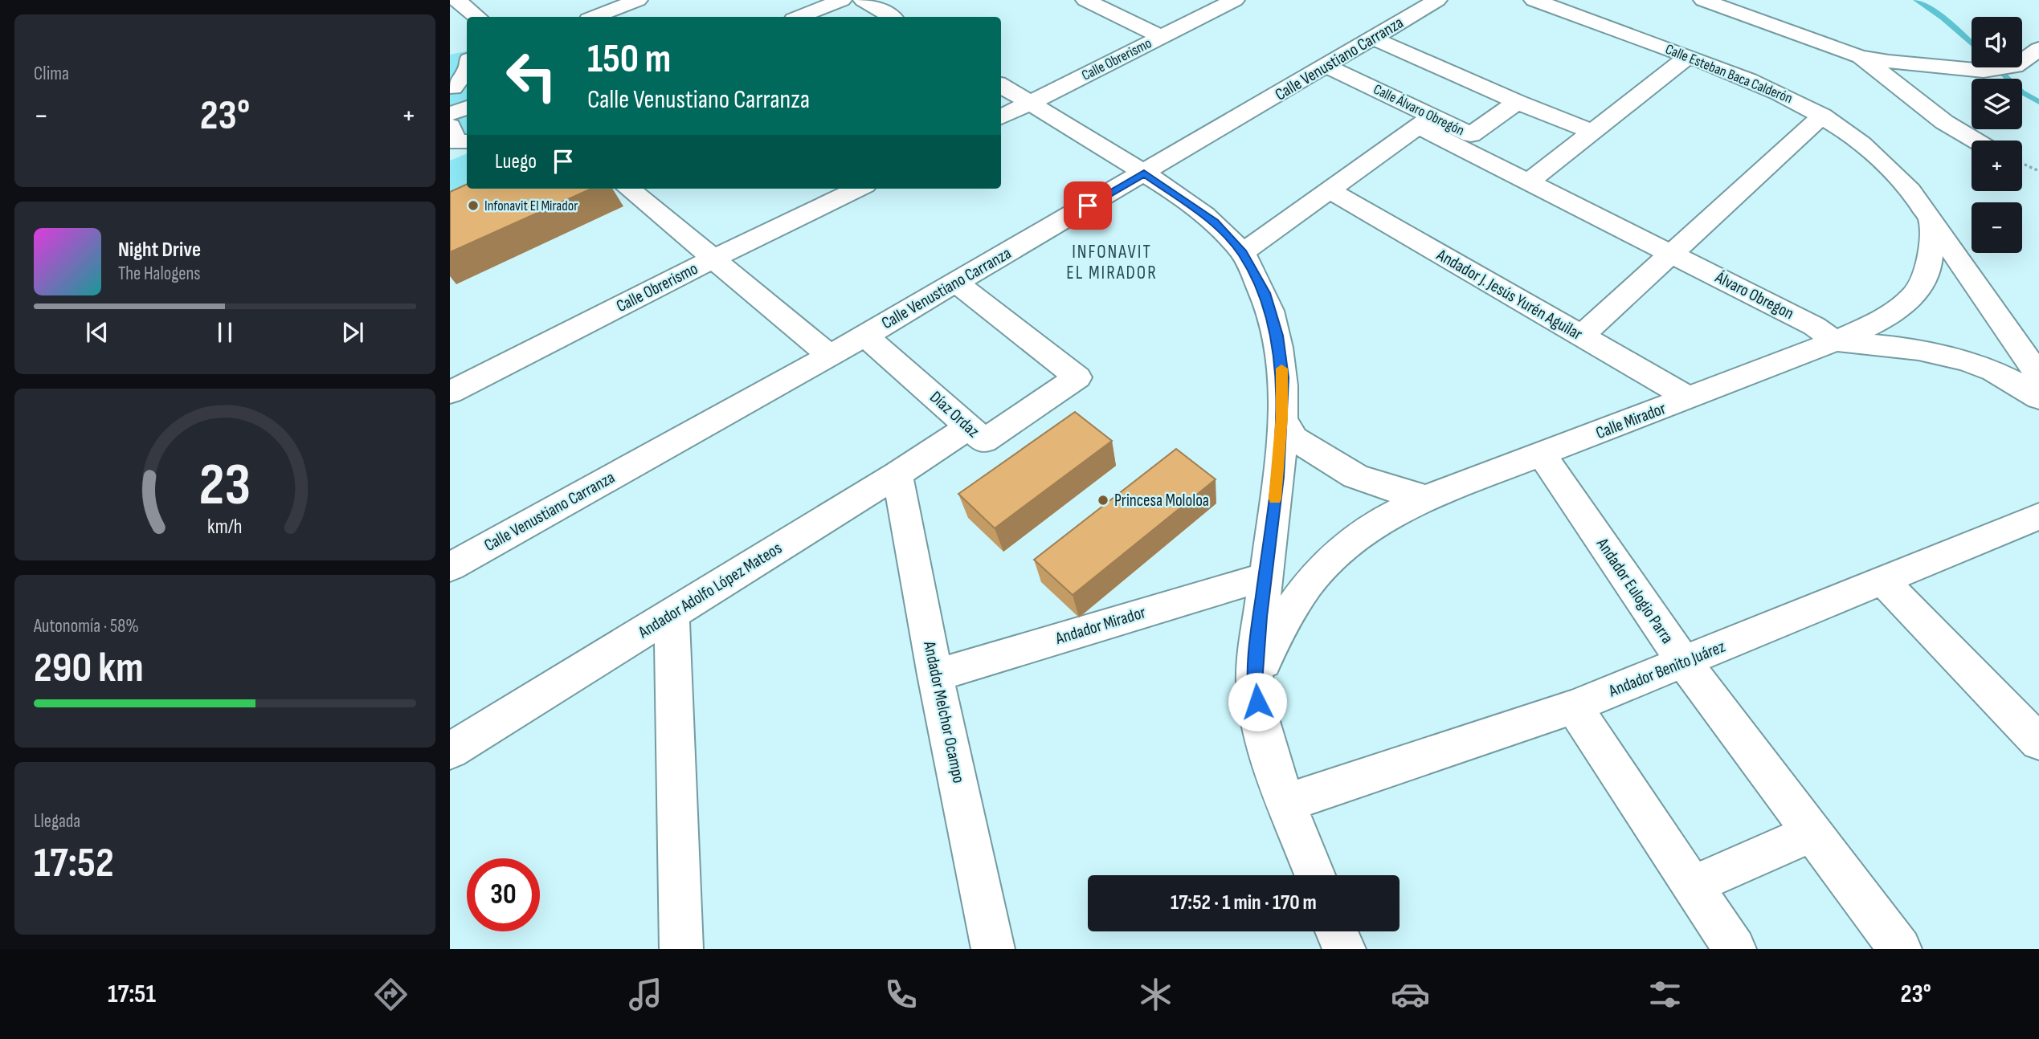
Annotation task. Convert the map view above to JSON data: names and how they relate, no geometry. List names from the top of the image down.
{
  "streets": {
    "street": [
      "Calle Venustiano Carranza",
      "Calle Obrerismo",
      "Calle Esteban Baca Calderón",
      "Calle Álvaro Obregón",
      "Andador J. Jesús Yurén Aguilar",
      "Álvaro Obregon",
      "Díaz Ordaz",
      "Calle Mirador",
      "Andador Adolfo López Mateos",
      "Andador Eulogio Parra",
      "Andador Mirador",
      "Andador Benito Juárez",
      "Andador Melchor Ocampo"
    ]
  },
  "crossings": [
    ["Calle Venustiano Carranza", "Calle Álvaro Obregón"],
    ["Calle Venustiano Carranza", "Díaz Ordaz"],
    ["Calle Esteban Baca Calderón", "Calle Mirador"],
    ["Calle Álvaro Obregón", "Álvaro Obregon"],
    ["Andador J. Jesús Yurén Aguilar", "Calle Mirador"],
    ["Álvaro Obregon", "Calle Mirador"],
    ["Díaz Ordaz", "Andador Adolfo López Mateos"],
    ["Calle Mirador", "Andador Eulogio Parra"],
    ["Andador Adolfo López Mateos", "Andador Melchor Ocampo"],
    ["Andador Eulogio Parra", "Andador Benito Juárez"],
    ["Andador Mirador", "Andador Melchor Ocampo"]
  ],
  "districts": ["INFONAVIT EL MIRADOR"],
  "places": ["Infonavit El Mirador", "Princesa Mololoa"],
  "page": {
    "tile": [
      "Clima",
      ["Autonomía · 58%", "290 km"],
      ["Llegada", "17:52"]
    ],
    "map_buttons": ["+", "−"],
    "turn": ["150 m", "Calle Venustiano Carranza"],
    "heat": ["−", "23°", "+"],
    "then": "Luego",
    "song": ["Night Drive", "The Halogens"],
    "limit": "30",
    "trip": "17:52 · 1 min · 170 m",
    "tabs": ["17:51", "23°"],
    "gauge": ["23", "km/h"]
  }
}
